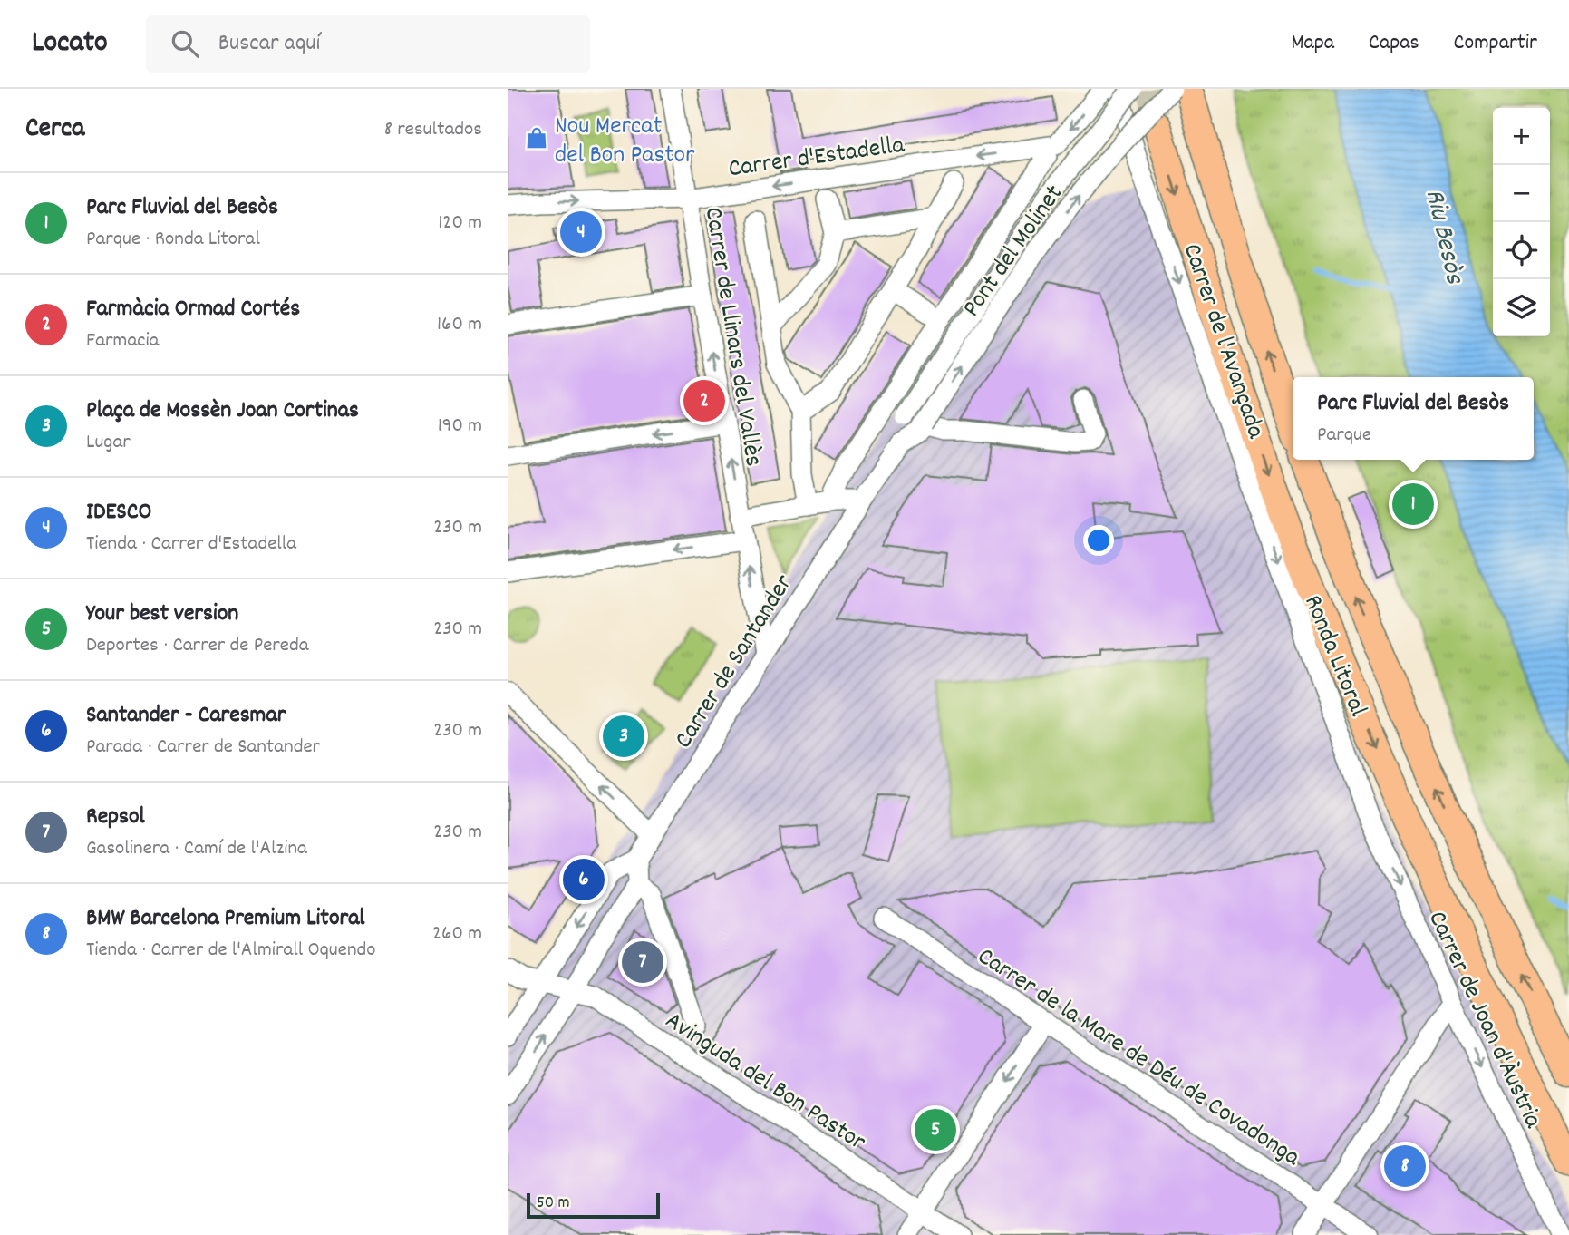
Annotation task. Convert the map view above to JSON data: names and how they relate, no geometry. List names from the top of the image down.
{
  "streets": {
    "highway": ["Ronda Litoral"],
    "street": [
      "Carrer d'Estadella",
      "Pont del Molinet",
      "Carrer de Llinars del Vallès",
      "Carrer de l'Avançada",
      "Carrer de Santander",
      "Carrer de Joan d'Àustria",
      "Carrer de la Mare de Déu de Covadonga",
      "Avinguda del Bon Pastor"
    ]
  },
  "crossings": [
    ["Carrer d'Estadella", "Carrer de Llinars del Vallès"],
    ["Pont del Molinet", "Carrer de Santander"],
    ["Carrer de Llinars del Vallès", "Carrer de Santander"],
    ["Carrer de l'Avançada", "Carrer de Joan d'Àustria"],
    ["Carrer de Santander", "Avinguda del Bon Pastor"]
  ],
  "one_way": ["Carrer de l'Avançada", "Carrer de Joan d'Àustria"],
  "water": ["Riu Besòs"],
  "places": {
    "shop": ["Nou Mercat del Bon Pastor"]
  },
  "scale_bar": "50 m",
  "page": {
    "header": "Locato",
    "search": "Buscar aquí",
    "nav": ["Mapa", "Capas", "Compartir"],
    "heading": ["Cerca", "8 resultados"],
    "map_buttons": ["+", "−"],
    "list": [
      {
        "mark": "1",
        "name": "Parc Fluvial del Besòs",
        "note": "Parque · Ronda Litoral",
        "value": "120 m"
      },
      {
        "mark": "2",
        "name": "Farmàcia Ormad Cortés",
        "note": "Farmacia",
        "value": "160 m"
      },
      {
        "mark": "3",
        "name": "Plaça de Mossèn Joan Cortinas",
        "note": "Lugar",
        "value": "190 m"
      },
      {
        "mark": "4",
        "name": "IDESCO",
        "note": "Tienda · Carrer d'Estadella",
        "value": "230 m"
      },
      {
        "mark": "5",
        "name": "Your best version",
        "note": "Deportes · Carrer de Pereda",
        "value": "230 m"
      },
      {
        "mark": "6",
        "name": "Santander - Caresmar",
        "note": "Parada · Carrer de Santander",
        "value": "230 m"
      },
      {
        "mark": "7",
        "name": "Repsol",
        "note": "Gasolinera · Camí de l'Alzina",
        "value": "230 m"
      },
      {
        "mark": "8",
        "name": "BMW Barcelona Premium Litoral",
        "note": "Tienda · Carrer de l'Almirall Oquendo",
        "value": "260 m"
      }
    ],
    "pins": [
      "4",
      "2",
      "1",
      "3",
      "6",
      "7",
      "5",
      "8"
    ],
    "popup": ["Parc Fluvial del Besòs", "Parque"],
    "scale": "50 m"
  }
}
